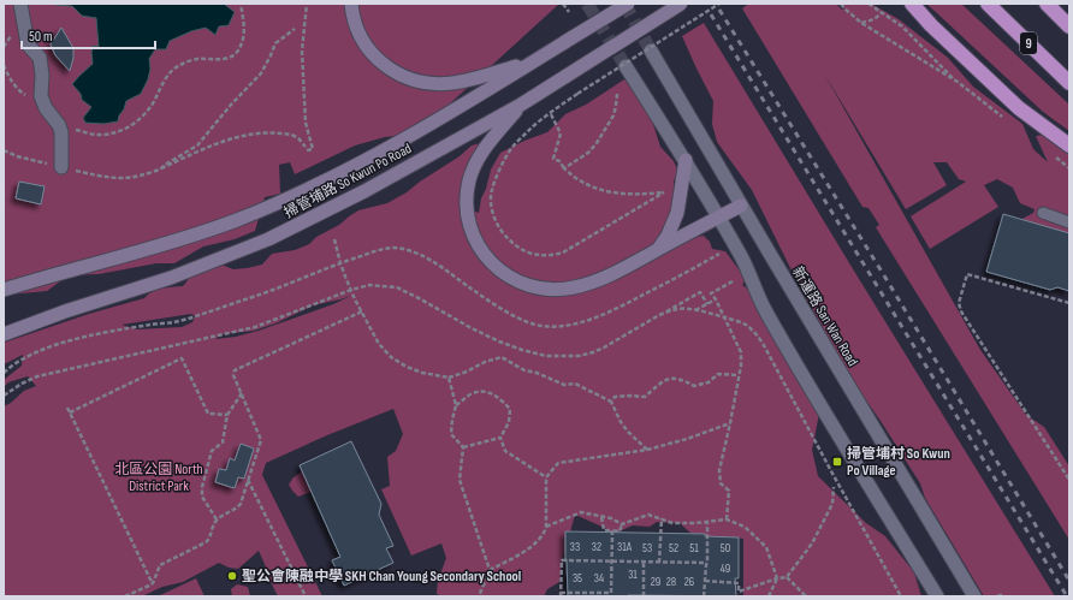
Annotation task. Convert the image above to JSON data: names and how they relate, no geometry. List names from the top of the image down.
{
  "streets": {
    "highway": ["9"],
    "main road": ["掃管埔路 So Kwun Po Road"],
    "street": ["新運路 San Wan Road"]
  },
  "parks": ["北區公園 North District Park"],
  "places": {
    "transit": ["掃管埔村 So Kwun Po Village"],
    "other": ["聖公會陳融中學 SKH Chan Young Secondary School"]
  },
  "house_numbers": [
    "33",
    "32",
    "31A",
    "53",
    "52",
    "51",
    "50",
    "49",
    "31",
    "35",
    "34",
    "29",
    "28",
    "26"
  ],
  "scale_bar": "50 m"
}
